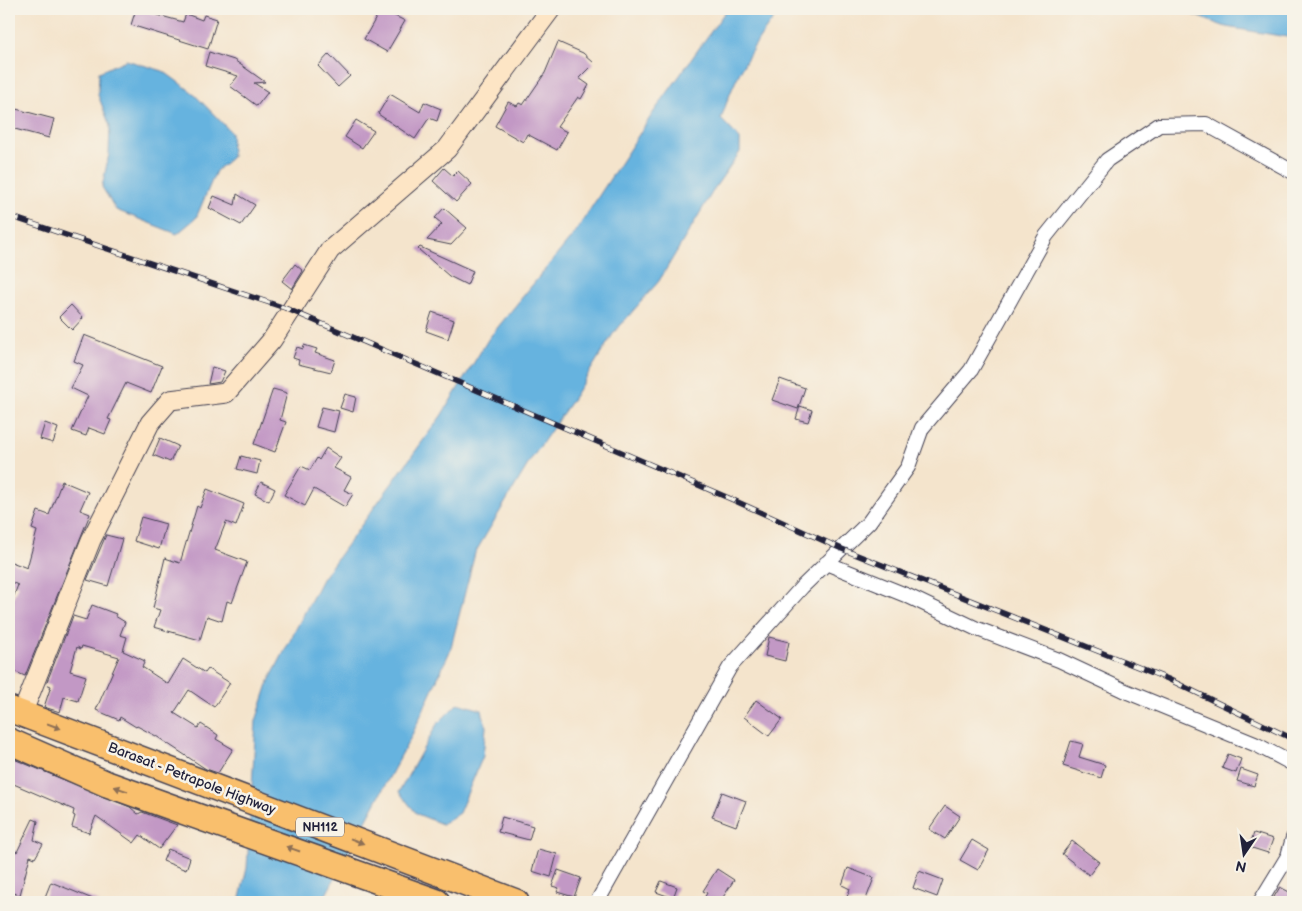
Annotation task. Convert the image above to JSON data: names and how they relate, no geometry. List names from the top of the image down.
{
  "streets": {
    "highway": ["Barasat - Petrapole Highway", "NH112"]
  },
  "north": "bottom"
}
